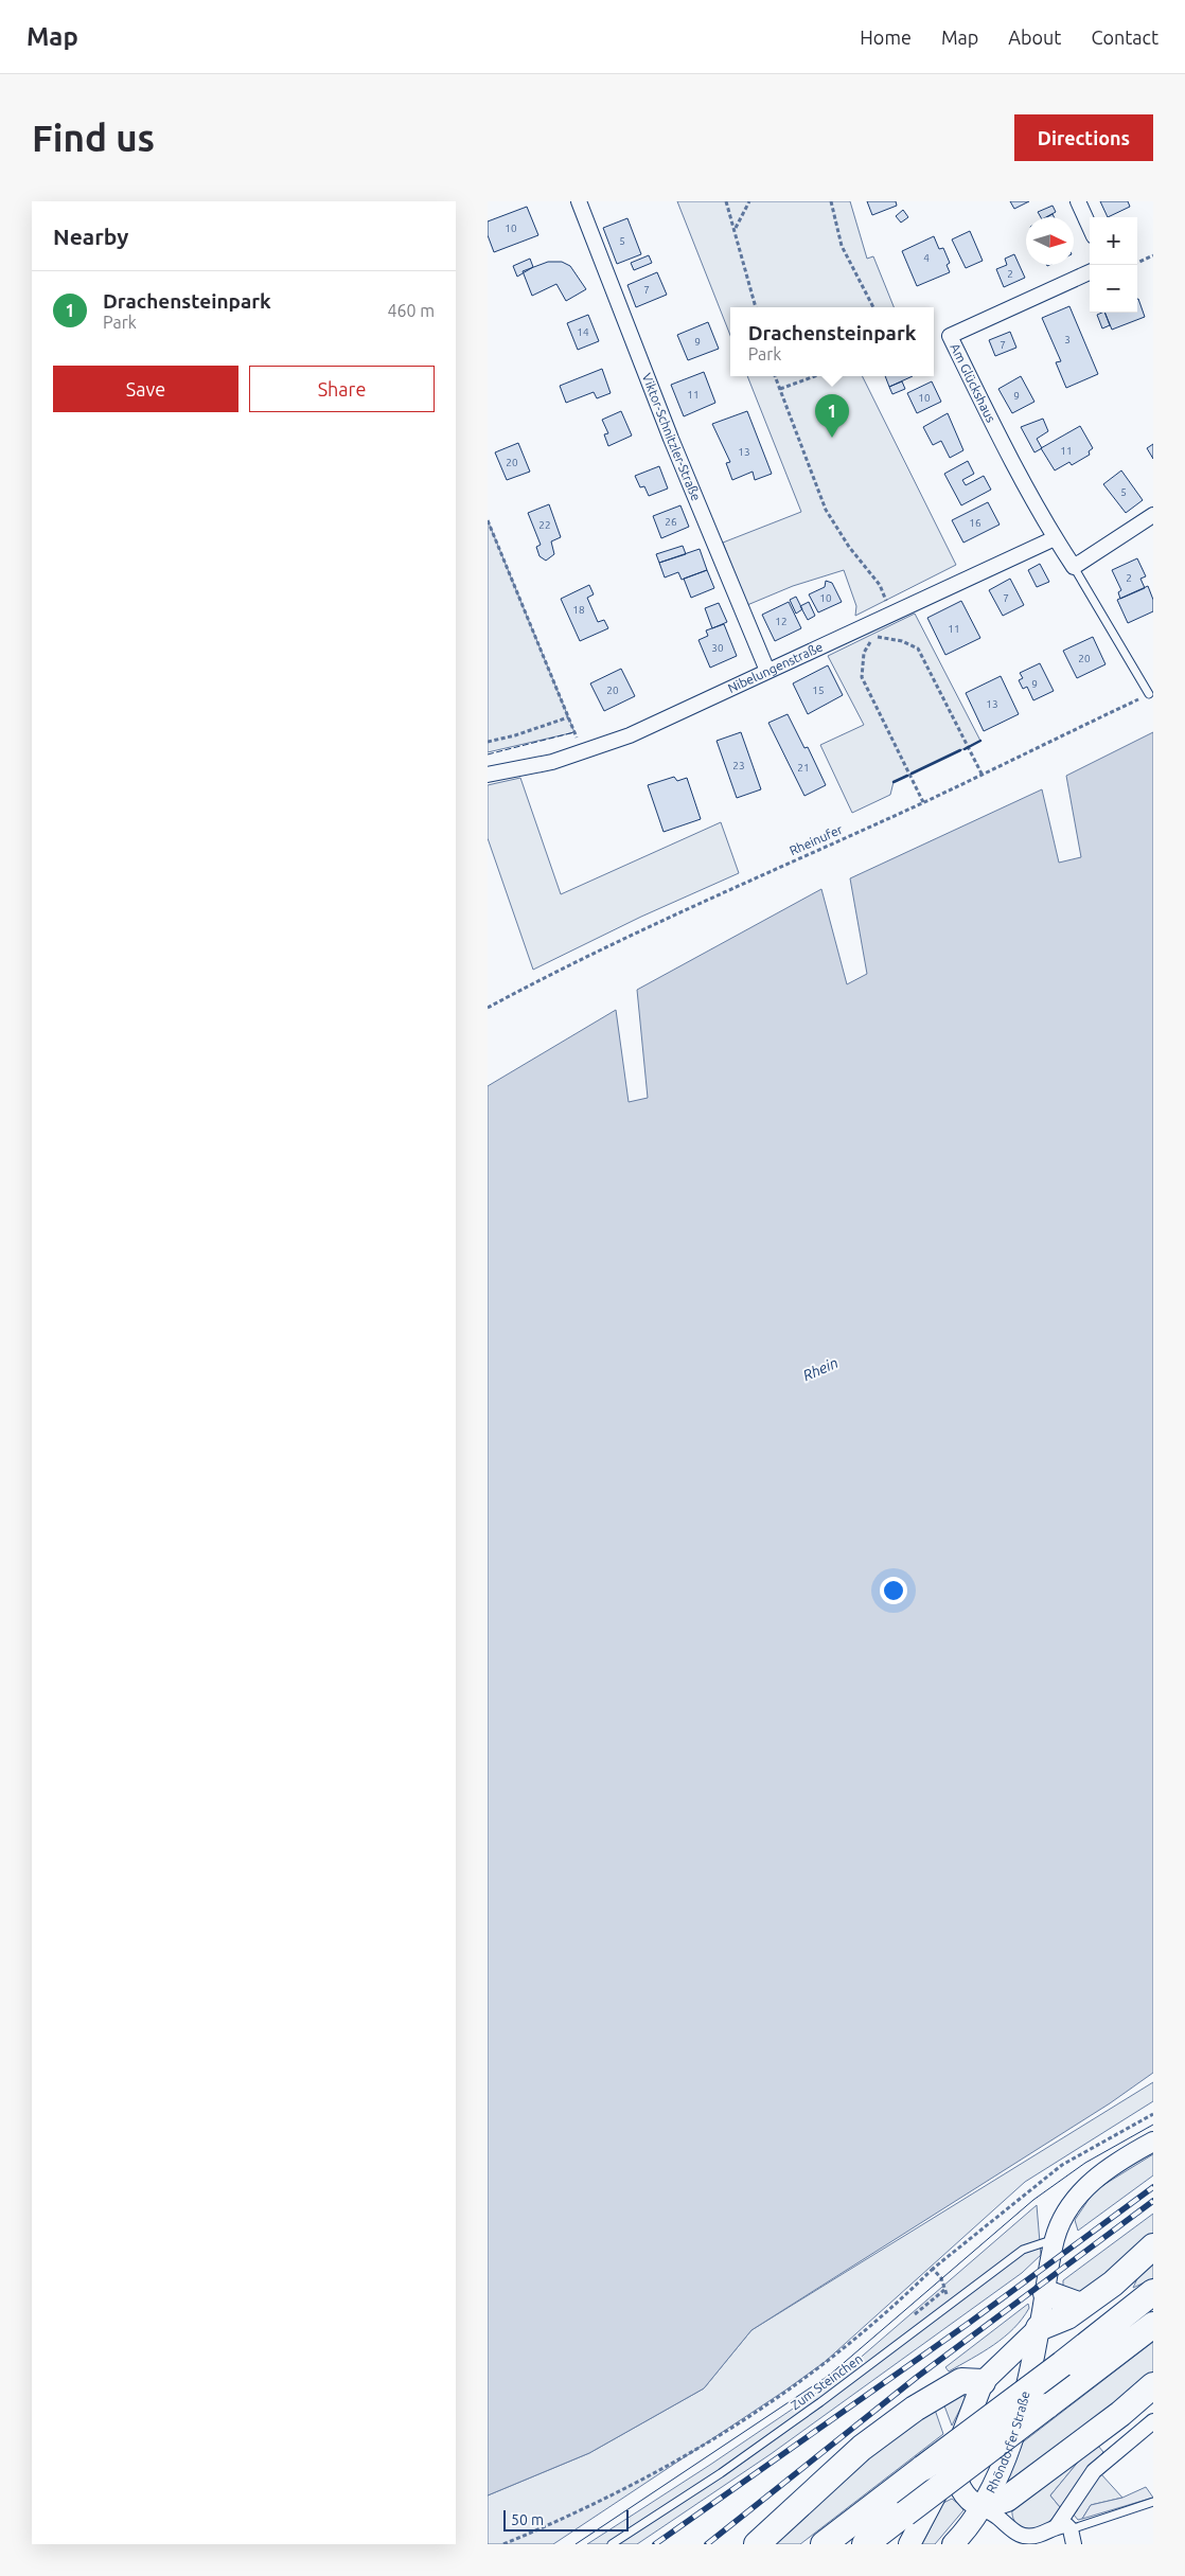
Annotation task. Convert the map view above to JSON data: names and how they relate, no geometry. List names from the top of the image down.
{
  "streets": {
    "main road": ["Rhöndorfer Straße"],
    "street": ["Am Glückshaus", "Viktor-Schnitzler-Straße", "Nibelungenstraße"],
    "lane": ["Zum Steinchen"],
    "path": ["Rheinufer"]
  },
  "crossings": [
    ["Am Glückshaus", "Nibelungenstraße"],
    ["Viktor-Schnitzler-Straße", "Nibelungenstraße"],
    ["Zum Steinchen", "Rhöndorfer Straße"]
  ],
  "water": ["Rhein"],
  "house_numbers": [
    "10",
    "5",
    "4",
    "2",
    "7",
    "14",
    "3",
    "9",
    "7",
    "11",
    "9",
    "10",
    "11",
    "13",
    "20",
    "5",
    "26",
    "16",
    "22",
    "2",
    "10",
    "7",
    "18",
    "12",
    "11",
    "30",
    "20",
    "9",
    "20",
    "15",
    "13",
    "23",
    "21"
  ],
  "scale_bar": "50 m",
  "north": "right",
  "page": {
    "header": "Map",
    "nav": [
      "Home",
      "Map",
      "About",
      "Contact"
    ],
    "buttons": [
      "Directions",
      ["Save", "Share"]
    ],
    "title": "Find us",
    "heading": "Nearby",
    "map_buttons": ["+", "−"],
    "list": [
      {
        "mark": "1",
        "name": "Drachensteinpark",
        "note": "Park",
        "value": "460 m"
      }
    ],
    "popup": ["Drachensteinpark", "Park"],
    "pins": "1",
    "scale": "50 m"
  }
}
